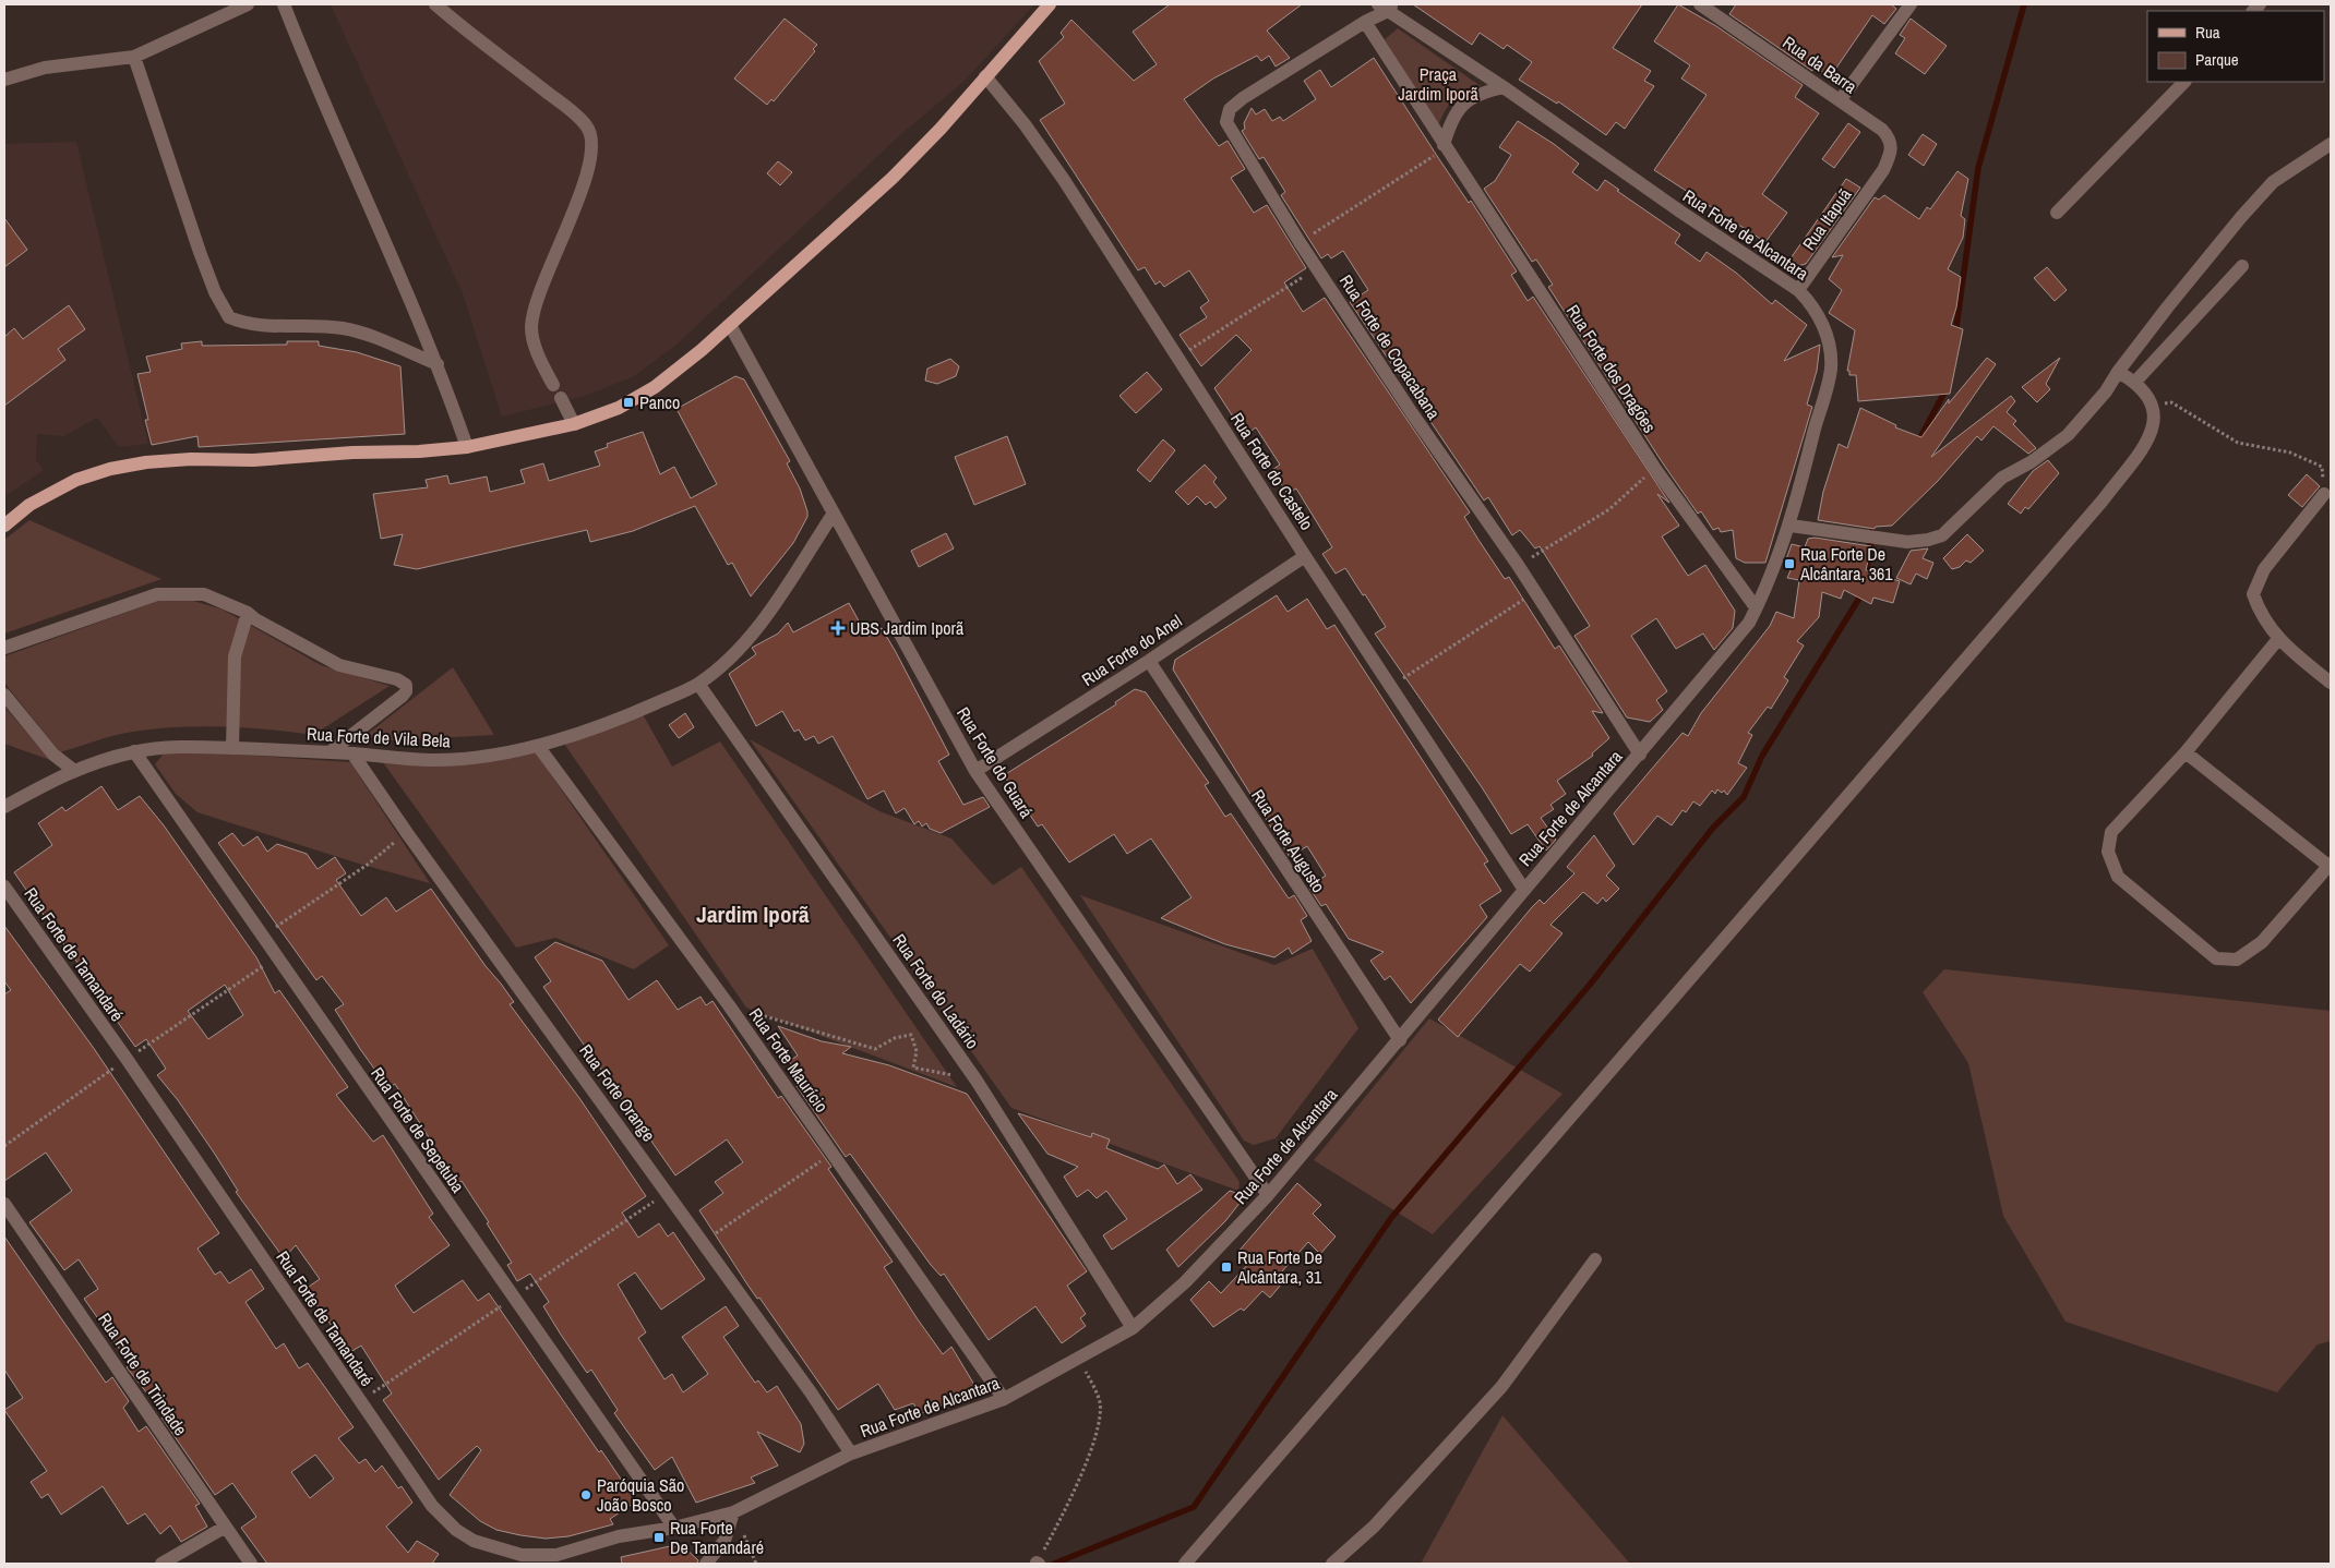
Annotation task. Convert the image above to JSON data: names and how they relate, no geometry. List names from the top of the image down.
{
  "streets": {
    "street": [
      "Rua da Barra",
      "Rua Itapuã",
      "Rua Forte de Alcantara",
      "Rua Forte de Copacabana",
      "Rua Forte dos Dragões",
      "Rua Forte do Castelo",
      "Rua Forte do Anel",
      "Rua Forte de Vila Bela",
      "Rua Forte do Guará",
      "Rua Forte Augusto",
      "Rua Forte de Tamandaré",
      "Rua Forte do Ladário",
      "Rua Forte Maurício",
      "Rua Forte Orange",
      "Rua Forte de Sepetuba",
      "Rua Forte de Trindade"
    ]
  },
  "crossings": [
    ["Rua da Barra", "Rua Itapuã"],
    ["Rua Itapuã", "Rua Forte de Alcantara"],
    ["Rua Forte de Alcantara", "Rua Forte de Copacabana"],
    ["Rua Forte de Alcantara", "Rua Forte dos Dragões"],
    ["Rua Forte de Alcantara", "Rua Forte do Castelo"],
    ["Rua Forte de Alcantara", "Rua Forte do Guará"],
    ["Rua Forte de Alcantara", "Rua Forte Augusto"],
    ["Rua Forte de Alcantara", "Rua Forte de Tamandaré"],
    ["Rua Forte de Alcantara", "Rua Forte do Ladário"],
    ["Rua Forte de Alcantara", "Rua Forte Maurício"],
    ["Rua Forte de Alcantara", "Rua Forte Orange"],
    ["Rua Forte de Copacabana", "Rua Forte dos Dragões"],
    ["Rua Forte do Castelo", "Rua Forte do Anel"],
    ["Rua Forte do Anel", "Rua Forte do Guará"],
    ["Rua Forte do Anel", "Rua Forte Augusto"],
    ["Rua Forte de Vila Bela", "Rua Forte do Guará"],
    ["Rua Forte de Vila Bela", "Rua Forte do Ladário"],
    ["Rua Forte de Vila Bela", "Rua Forte Maurício"],
    ["Rua Forte de Vila Bela", "Rua Forte Orange"],
    ["Rua Forte de Vila Bela", "Rua Forte de Sepetuba"],
    ["Rua Forte de Tamandaré", "Rua Forte de Sepetuba"]
  ],
  "districts": ["Jardim Iporã"],
  "parks": ["Praça Jardim Iporã"],
  "places": {
    "transit": [
      "Panco",
      "Rua Forte De Alcântara, 361",
      "Rua Forte De Alcântara, 31",
      "Rua Forte De Tamandaré"
    ],
    "health": ["UBS Jardim Iporã"],
    "other": ["Paróquia São João Bosco"]
  },
  "legend": ["Rua", "Parque"]
}
